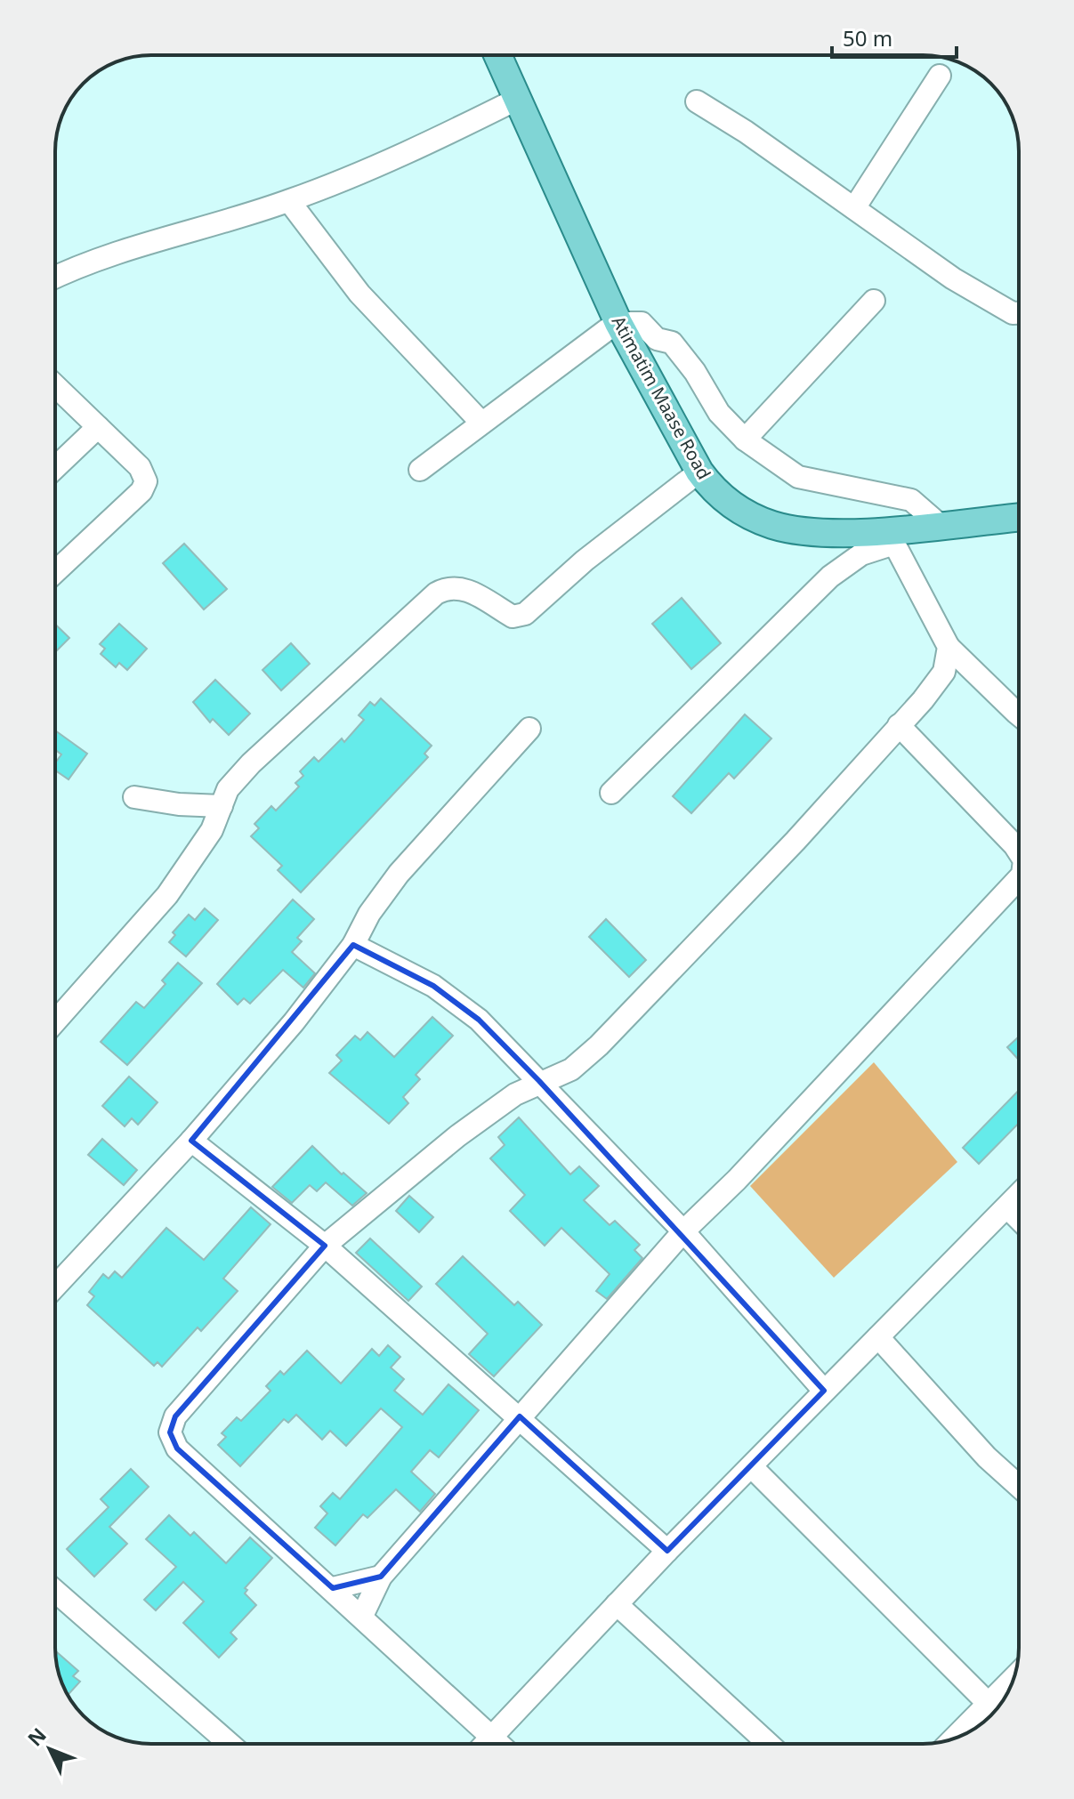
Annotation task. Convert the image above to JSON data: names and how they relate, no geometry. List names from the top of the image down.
{
  "streets": {
    "main road": ["Atimatim Maase Road"]
  },
  "scale_bar": "50 m",
  "north": "top left"
}
